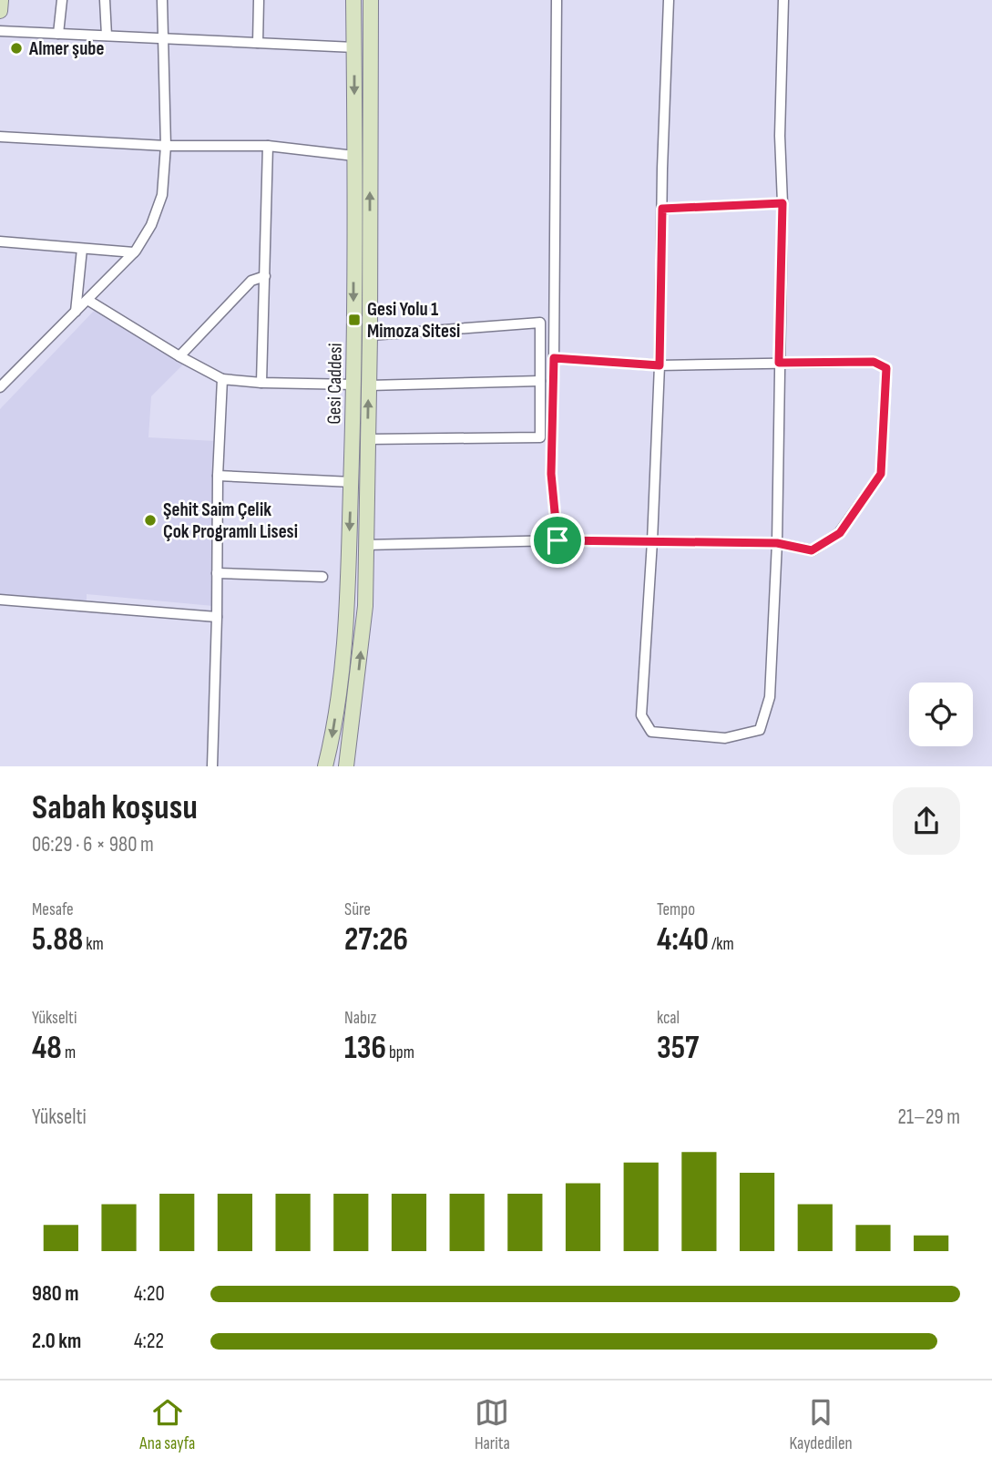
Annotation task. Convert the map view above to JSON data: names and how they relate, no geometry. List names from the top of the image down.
{
  "streets": {
    "main road": ["Gesi Caddesi"]
  },
  "places": {
    "other": ["Almer şube", "Şehit Saim Çelik Çok Programlı Lisesi"],
    "transit": ["Gesi Yolu 1 Mimoza Sitesi"]
  },
  "page": {
    "heading": ["Sabah koşusu", "06:29 · 6 × 980 m"],
    "stats": [
      ["Mesafe", "5.88 km"],
      ["Süre", "27:26"],
      ["Tempo", "4:40 /km"],
      ["Yükselti", "48 m"],
      ["Nabız", "136 bpm"],
      ["kcal", "357"]
    ],
    "chart": ["Yükselti", "21–29 m"],
    "list": [
      {
        "name": "980 m",
        "note": "4:20"
      },
      {
        "name": "2.0 km",
        "note": "4:22"
      }
    ],
    "tabs": ["Ana sayfa", "Harita", "Kaydedilen"]
  }
}
